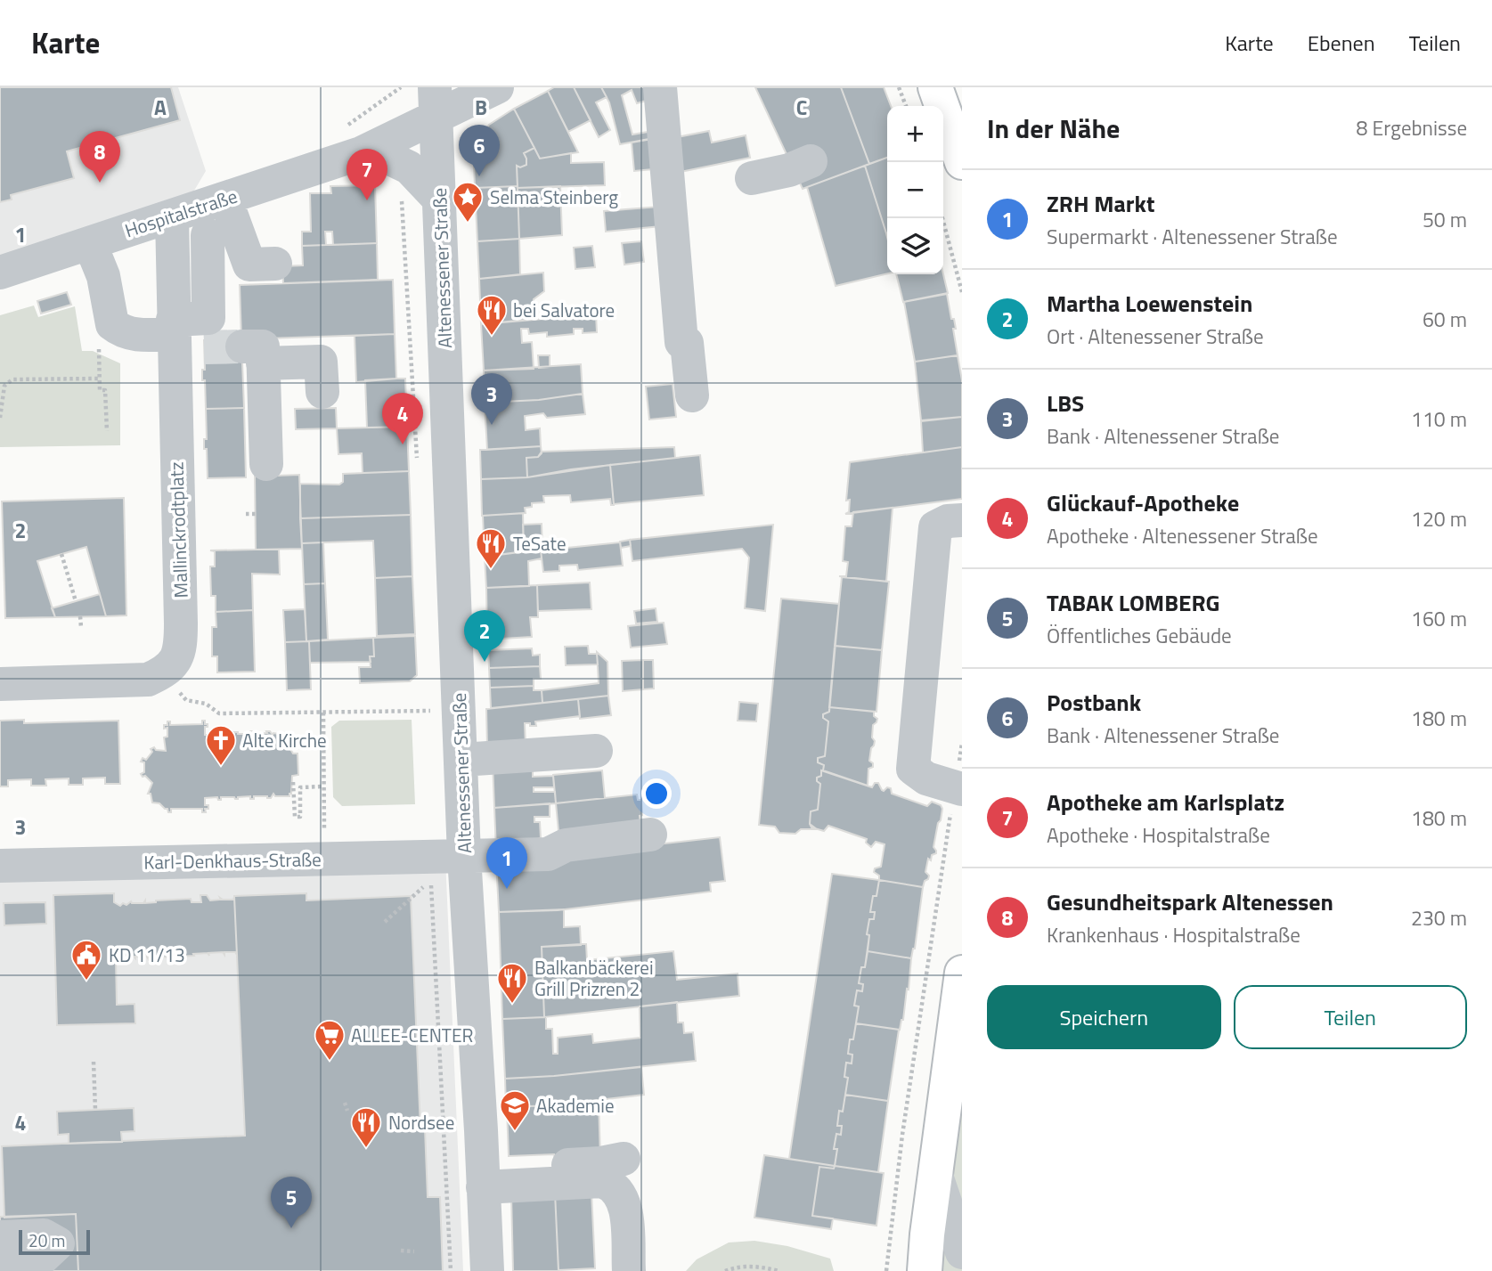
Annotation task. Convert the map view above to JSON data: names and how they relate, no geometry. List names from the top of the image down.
{
  "streets": {
    "street": [
      "Hospitalstraße",
      "Altenessener Straße",
      "Mallinckrodtplatz",
      "Karl-Denkhaus-Straße"
    ]
  },
  "crossings": [
    ["Hospitalstraße", "Altenessener Straße"],
    ["Hospitalstraße", "Mallinckrodtplatz"],
    ["Altenessener Straße", "Karl-Denkhaus-Straße"]
  ],
  "places": {
    "place": ["Selma Steinberg"],
    "restaurant": [
      "bei Salvatore",
      "TeSate",
      "Balkanbäckerei Grill Prizren 2",
      "Nordsee"
    ],
    "church": ["Alte Kirche"],
    "public building": ["KD 11/13"],
    "supermarket": ["ALLEE-CENTER"],
    "school or university": ["Akademie"]
  },
  "scale_bar": "20 m",
  "page": {
    "header": "Karte",
    "nav": ["Karte", "Ebenen", "Teilen"],
    "heading": ["In der Nähe", "8 Ergebnisse"],
    "map_buttons": ["+", "−"],
    "pins": [
      "6",
      "8",
      "7",
      "3",
      "4",
      "2",
      "1",
      "5"
    ],
    "list": [
      {
        "mark": "1",
        "name": "ZRH Markt",
        "note": "Supermarkt · Altenessener Straße",
        "value": "50 m"
      },
      {
        "mark": "2",
        "name": "Martha Loewenstein",
        "note": "Ort · Altenessener Straße",
        "value": "60 m"
      },
      {
        "mark": "3",
        "name": "LBS",
        "note": "Bank · Altenessener Straße",
        "value": "110 m"
      },
      {
        "mark": "4",
        "name": "Glückauf-Apotheke",
        "note": "Apotheke · Altenessener Straße",
        "value": "120 m"
      },
      {
        "mark": "5",
        "name": "TABAK LOMBERG",
        "note": "Öffentliches Gebäude",
        "value": "160 m"
      },
      {
        "mark": "6",
        "name": "Postbank",
        "note": "Bank · Altenessener Straße",
        "value": "180 m"
      },
      {
        "mark": "7",
        "name": "Apotheke am Karlsplatz",
        "note": "Apotheke · Hospitalstraße",
        "value": "180 m"
      },
      {
        "mark": "8",
        "name": "Gesundheitspark Altenessen",
        "note": "Krankenhaus · Hospitalstraße",
        "value": "230 m"
      }
    ],
    "buttons": ["Speichern", "Teilen"],
    "scale": "20 m"
  },
  "grid": {
    "columns": ["A", "B", "C"],
    "rows": [
      "1",
      "2",
      "3",
      "4"
    ]
  }
}
